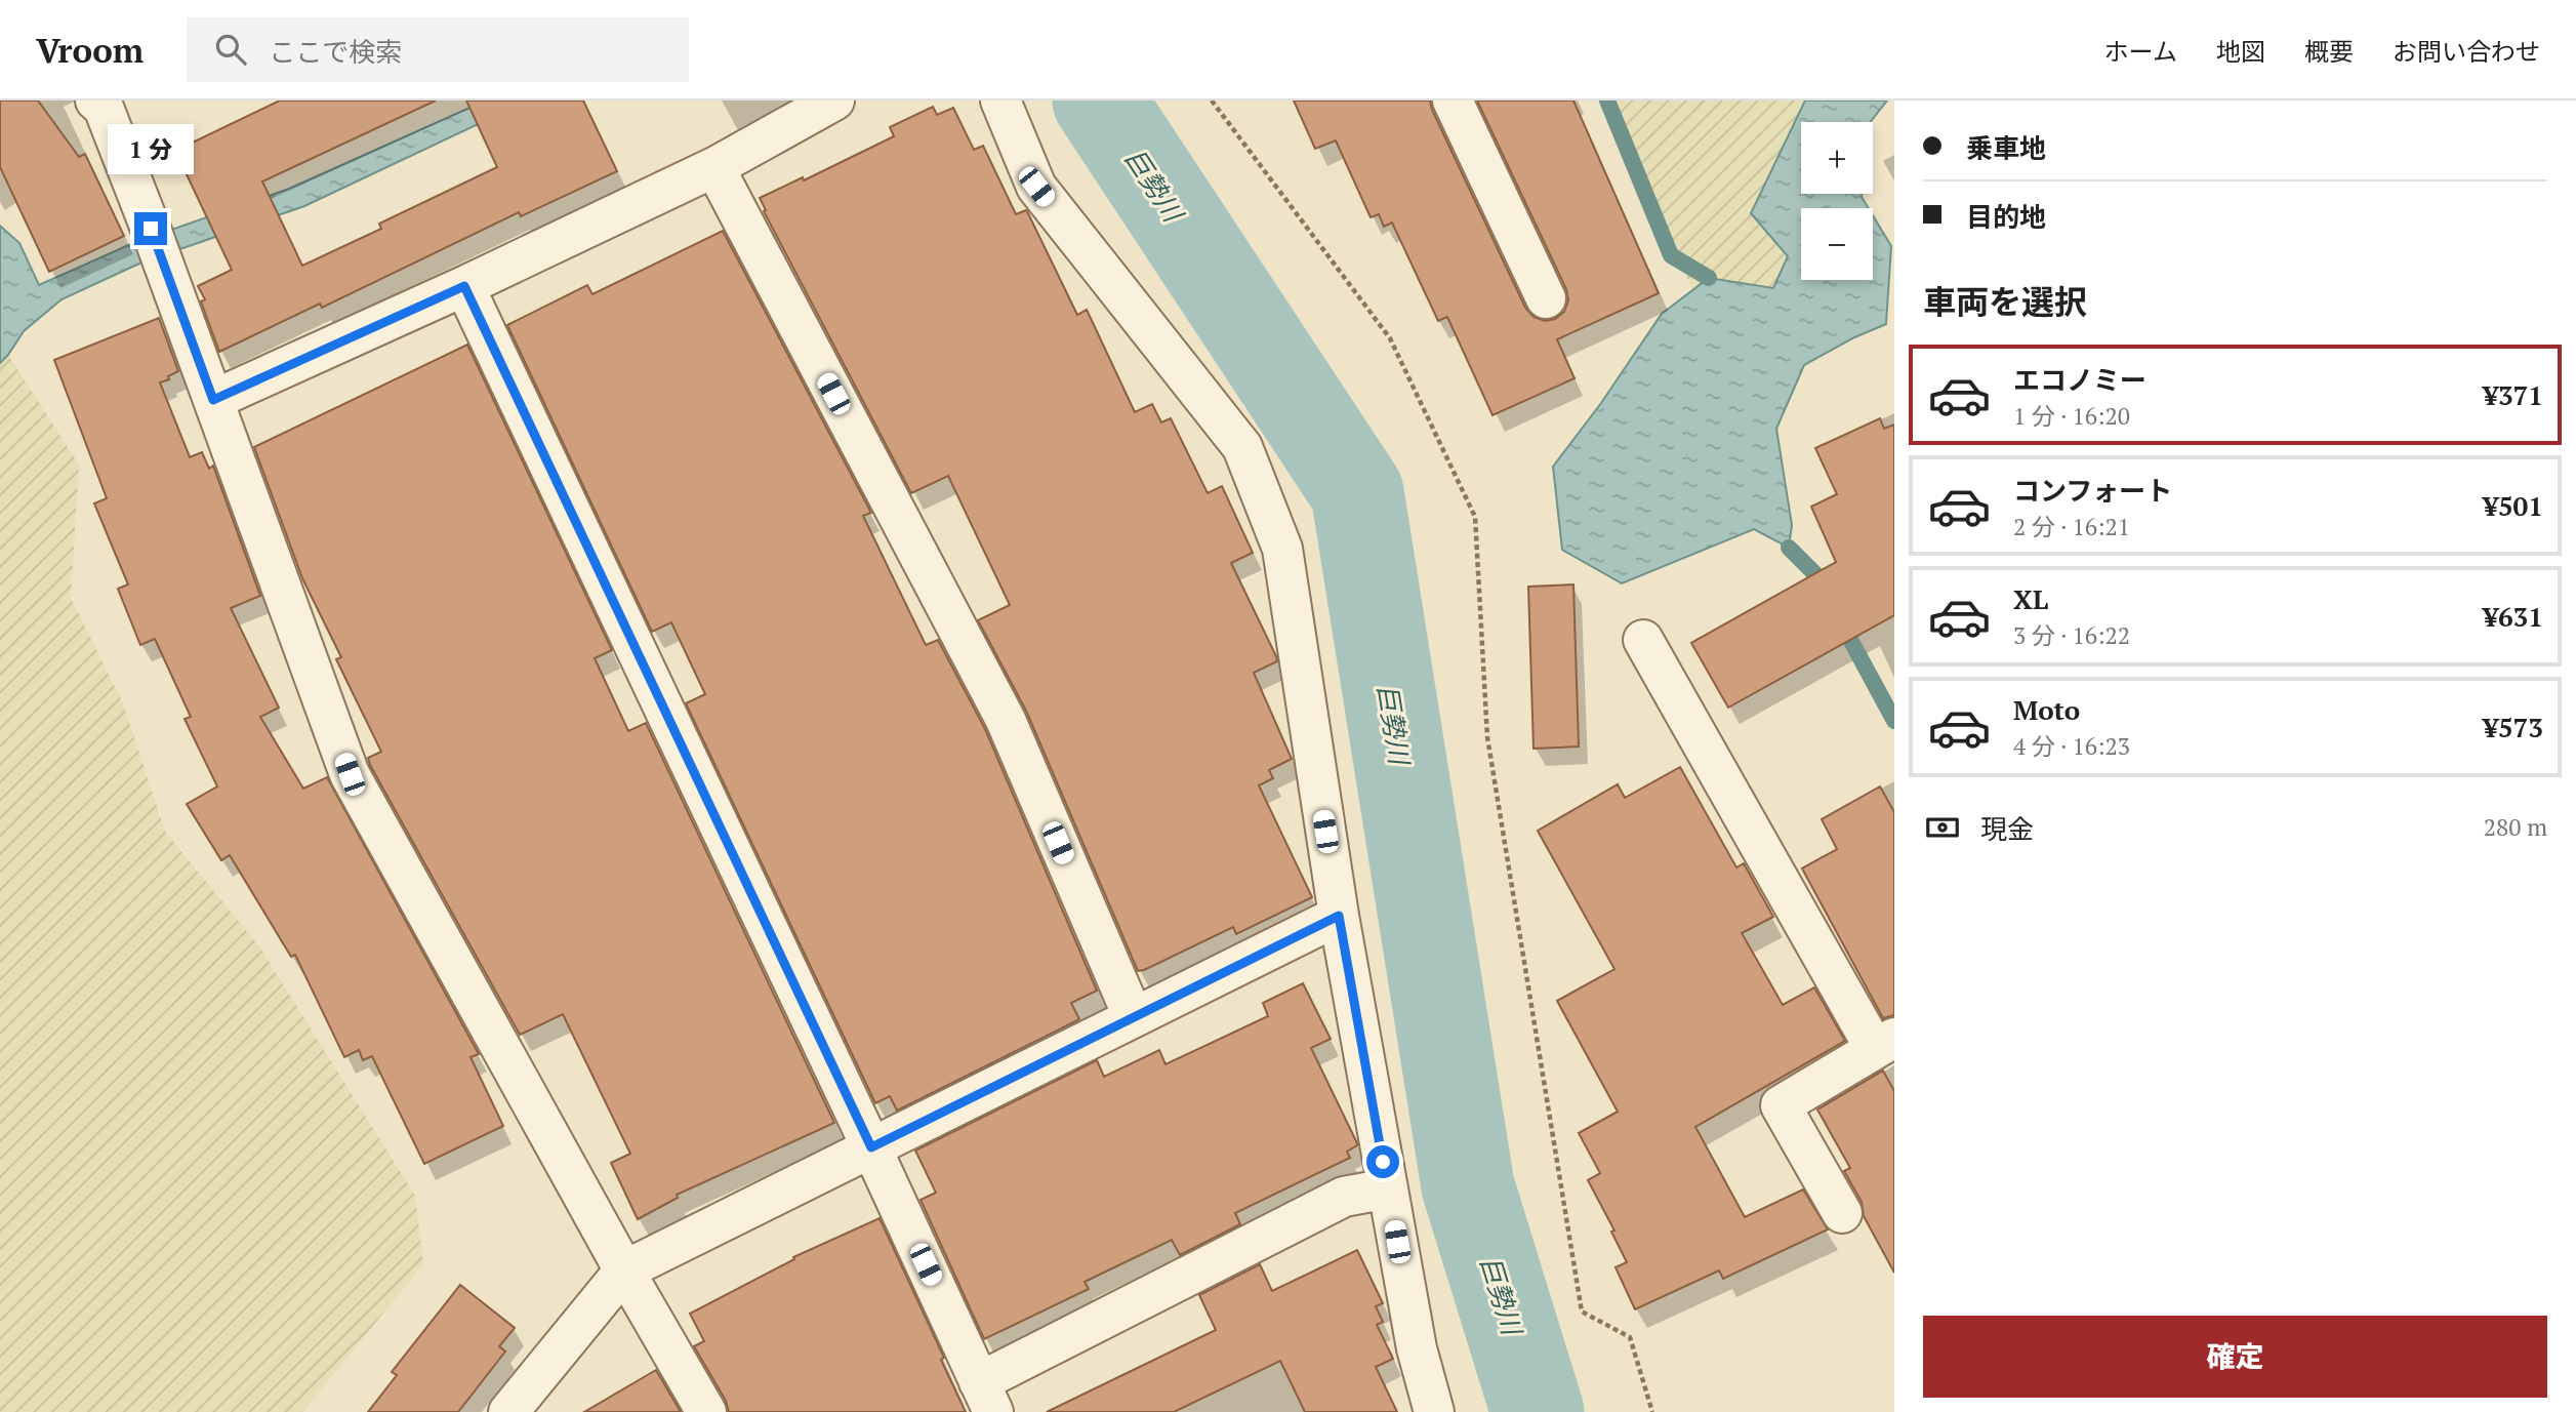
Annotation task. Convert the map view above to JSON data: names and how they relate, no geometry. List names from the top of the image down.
{
  "water": ["巨勢川"],
  "page": {
    "header": "Vroom",
    "search": "ここで検索",
    "nav": [
      "ホーム",
      "地図",
      "概要",
      "お問い合わせ"
    ],
    "banner": ["乗車地", "目的地"],
    "map_buttons": ["+", "−"],
    "bubble": "1 分",
    "heading": "車両を選択",
    "list": [
      {
        "name": "エコノミー",
        "note": "1 分 · 16:20",
        "value": "¥371"
      },
      {
        "name": "コンフォート",
        "note": "2 分 · 16:21",
        "value": "¥501"
      },
      {
        "name": "XL",
        "note": "3 分 · 16:22",
        "value": "¥631"
      },
      {
        "name": "Moto",
        "note": "4 分 · 16:23",
        "value": "¥573"
      }
    ],
    "pay": ["現金", "280 m"],
    "buttons": "確定"
  }
}
